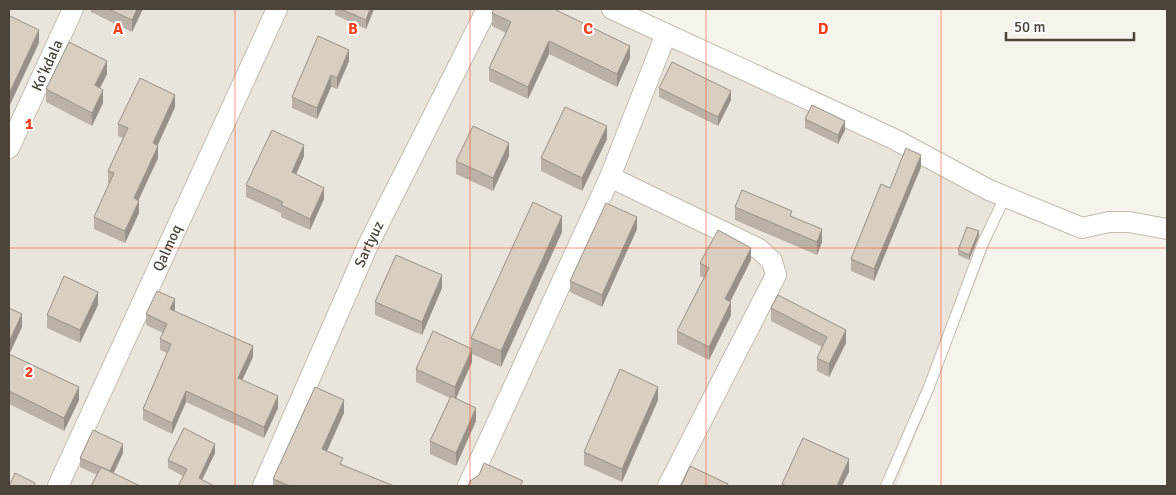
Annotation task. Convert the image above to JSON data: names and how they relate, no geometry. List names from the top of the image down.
{
  "streets": {
    "street": ["Ko'kdala", "Sartyuz", "Qalmoq"]
  },
  "scale_bar": "50 m",
  "grid": {
    "columns": [
      "A",
      "B",
      "C",
      "D"
    ],
    "rows": ["1", "2"]
  }
}
